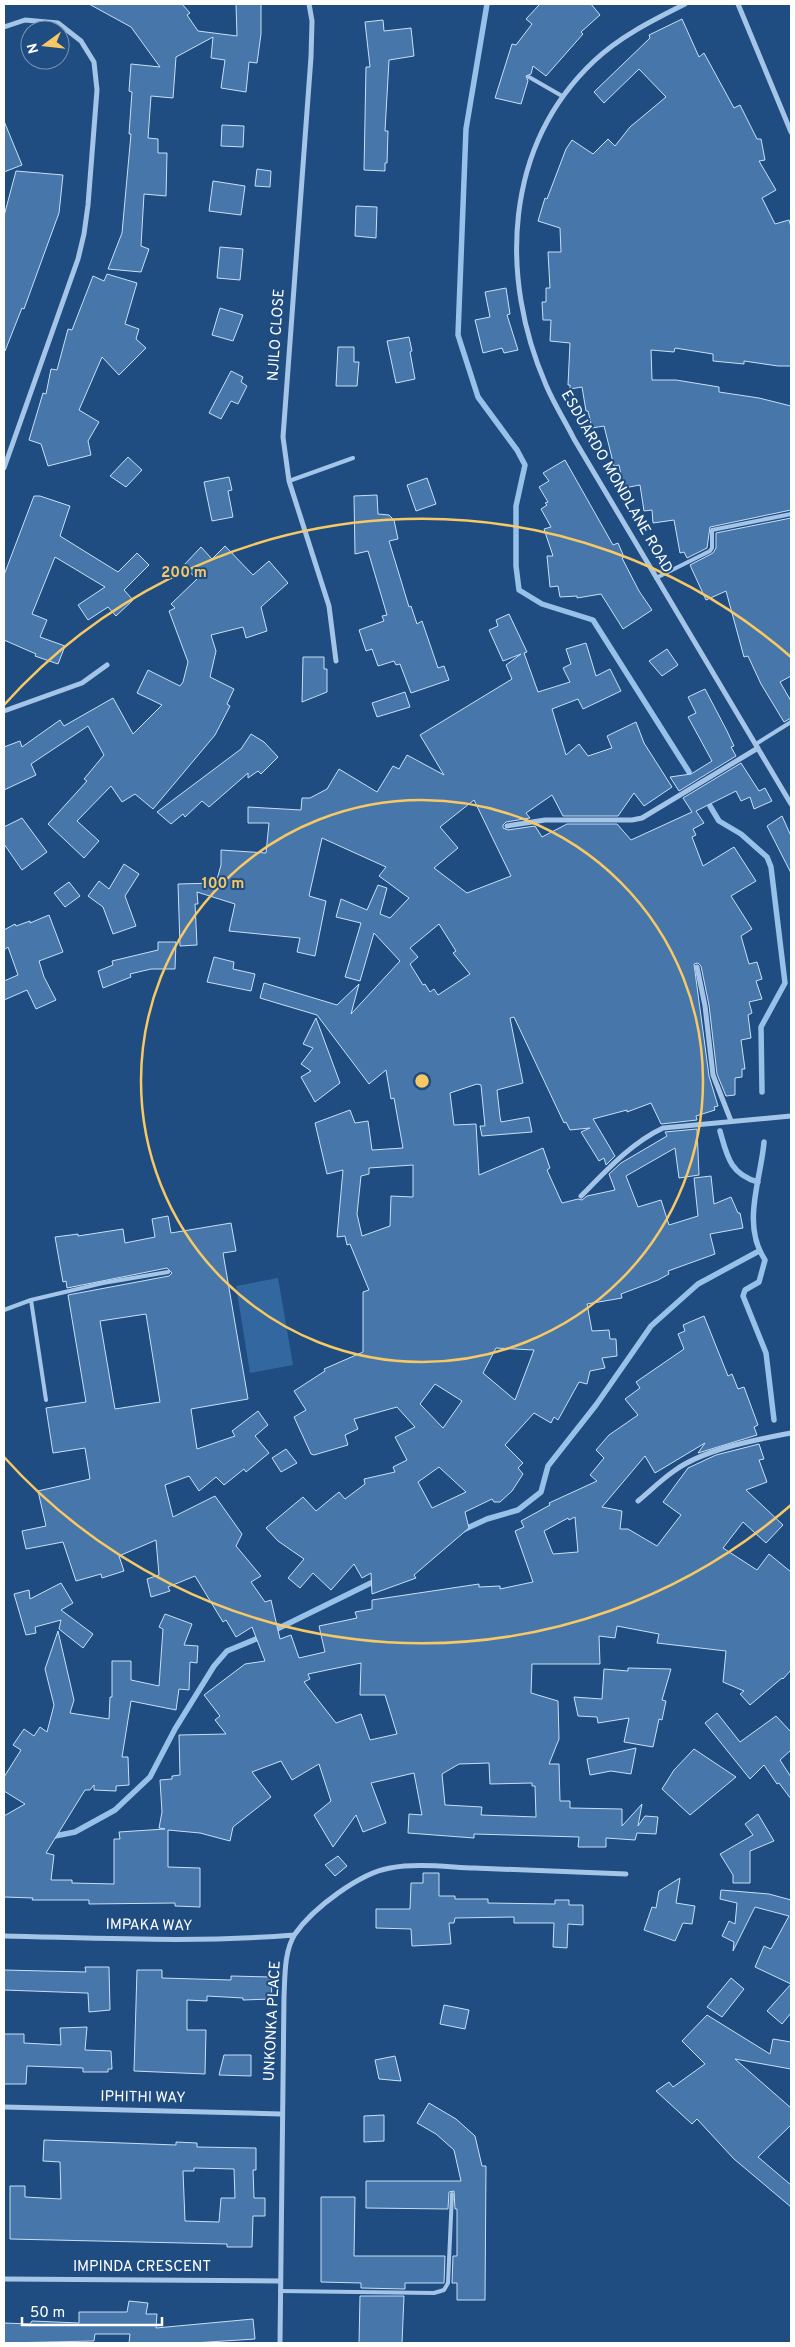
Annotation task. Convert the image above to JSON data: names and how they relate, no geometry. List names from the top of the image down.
{
  "streets": {
    "street": [
      "NJILO CLOSE",
      "ESDUARDO MONDLANE ROAD",
      "IMPAKA WAY",
      "UNKONKA PLACE",
      "IPHITHI WAY",
      "IMPINDA CRESCENT"
    ]
  },
  "crossings": [
    ["IMPAKA WAY", "UNKONKA PLACE"],
    ["UNKONKA PLACE", "IPHITHI WAY"],
    ["UNKONKA PLACE", "IMPINDA CRESCENT"]
  ],
  "scale_bar": "50 m",
  "north": "left",
  "rings": ["200 m", "100 m"]
}
